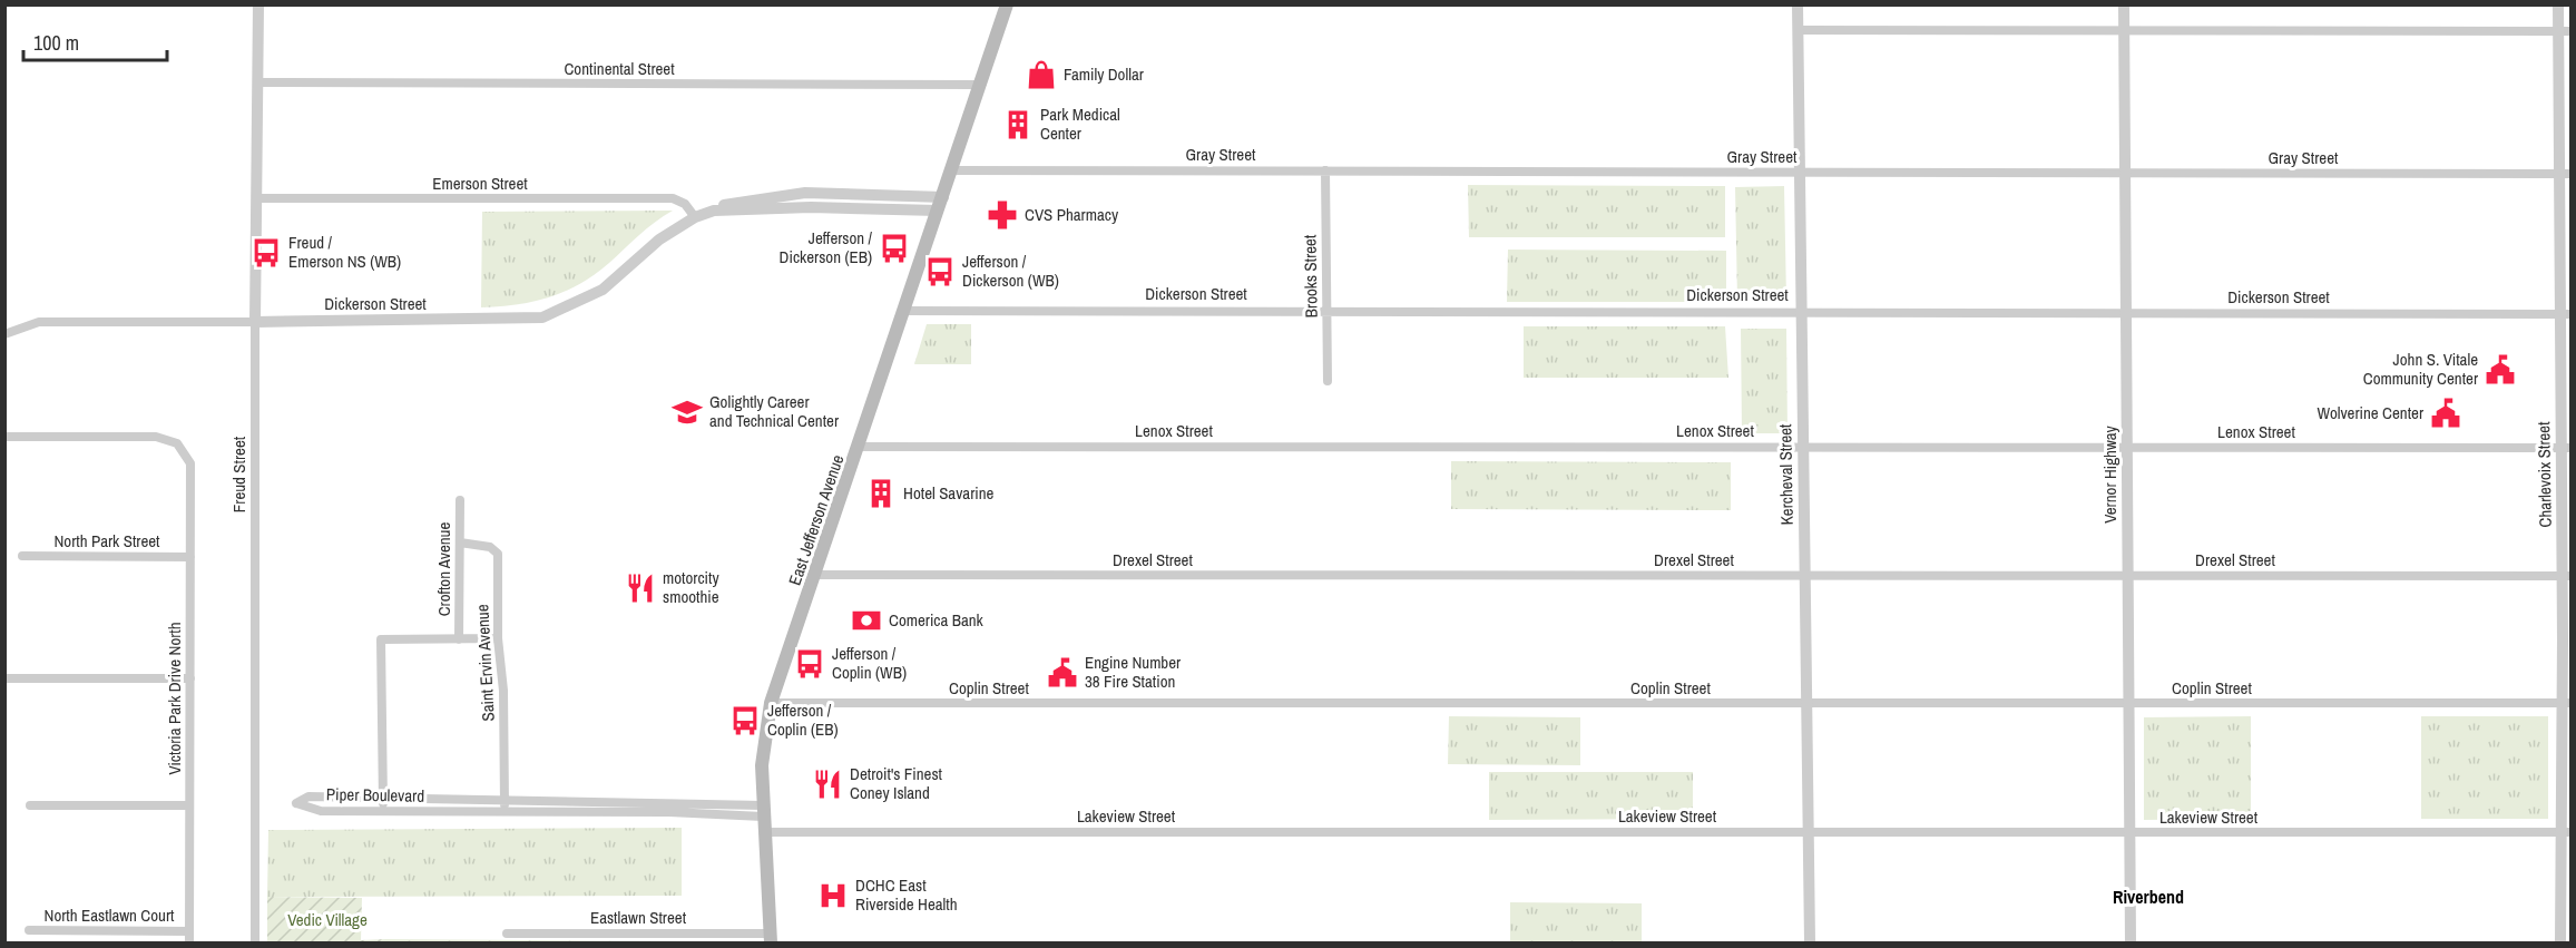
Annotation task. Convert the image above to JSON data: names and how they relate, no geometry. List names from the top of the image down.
{
  "streets": {
    "main road": ["East Jefferson Avenue"],
    "street": [
      "Continental Street",
      "Gray Street",
      "Emerson Street",
      "Brooks Street",
      "Dickerson Street",
      "Lenox Street",
      "Freud Street",
      "Kercheval Street",
      "Vernor Highway",
      "Charlevoix Street",
      "North Park Street",
      "Drexel Street",
      "Crofton Avenue",
      "Saint Ervin Avenue",
      "Coplin Street",
      "Victoria Park Drive North",
      "Piper Boulevard",
      "Lakeview Street",
      "North Eastlawn Court",
      "Eastlawn Street"
    ]
  },
  "crossings": [
    ["Continental Street", "Freud Street"],
    ["Continental Street", "East Jefferson Avenue"],
    ["Gray Street", "Brooks Street"],
    ["Gray Street", "Kercheval Street"],
    ["Gray Street", "Vernor Highway"],
    ["Gray Street", "Charlevoix Street"],
    ["Gray Street", "East Jefferson Avenue"],
    ["Emerson Street", "Dickerson Street"],
    ["Emerson Street", "Freud Street"],
    ["Brooks Street", "Dickerson Street"],
    ["Dickerson Street", "Freud Street"],
    ["Dickerson Street", "Kercheval Street"],
    ["Dickerson Street", "Vernor Highway"],
    ["Dickerson Street", "Charlevoix Street"],
    ["Dickerson Street", "East Jefferson Avenue"],
    ["Lenox Street", "Kercheval Street"],
    ["Lenox Street", "Vernor Highway"],
    ["Lenox Street", "Charlevoix Street"],
    ["Lenox Street", "East Jefferson Avenue"],
    ["Kercheval Street", "Drexel Street"],
    ["Kercheval Street", "Coplin Street"],
    ["Kercheval Street", "Lakeview Street"],
    ["Vernor Highway", "Drexel Street"],
    ["Vernor Highway", "Coplin Street"],
    ["Vernor Highway", "Lakeview Street"],
    ["Charlevoix Street", "Drexel Street"],
    ["Charlevoix Street", "Coplin Street"],
    ["Charlevoix Street", "Lakeview Street"],
    ["East Jefferson Avenue", "Drexel Street"],
    ["East Jefferson Avenue", "Coplin Street"],
    ["East Jefferson Avenue", "Piper Boulevard"],
    ["East Jefferson Avenue", "Lakeview Street"],
    ["East Jefferson Avenue", "Eastlawn Street"],
    ["North Park Street", "Victoria Park Drive North"],
    ["Crofton Avenue", "Saint Ervin Avenue"],
    ["Saint Ervin Avenue", "Piper Boulevard"],
    ["Victoria Park Drive North", "North Eastlawn Court"]
  ],
  "districts": ["Riverbend"],
  "parks": ["Vedic Village"],
  "places": {
    "shop": ["Family Dollar"],
    "building": ["Park Medical Center", "Hotel Savarine"],
    "pharmacy": ["CVS Pharmacy"],
    "bus stop": [
      "Jefferson / Dickerson (EB)",
      "Freud / Emerson NS (WB)",
      "Jefferson / Dickerson (WB)",
      "Jefferson / Coplin (WB)",
      "Jefferson / Coplin (EB)"
    ],
    "public building": ["John S. Vitale Community Center", "Wolverine Center", "Engine Number 38 Fire Station"],
    "school or university": ["Golightly Career and Technical Center"],
    "restaurant": ["motorcity smoothie", "Detroit's Finest Coney Island"],
    "bank": ["Comerica Bank"],
    "hospital": ["DCHC East Riverside Health"]
  },
  "scale_bar": "100 m"
}
